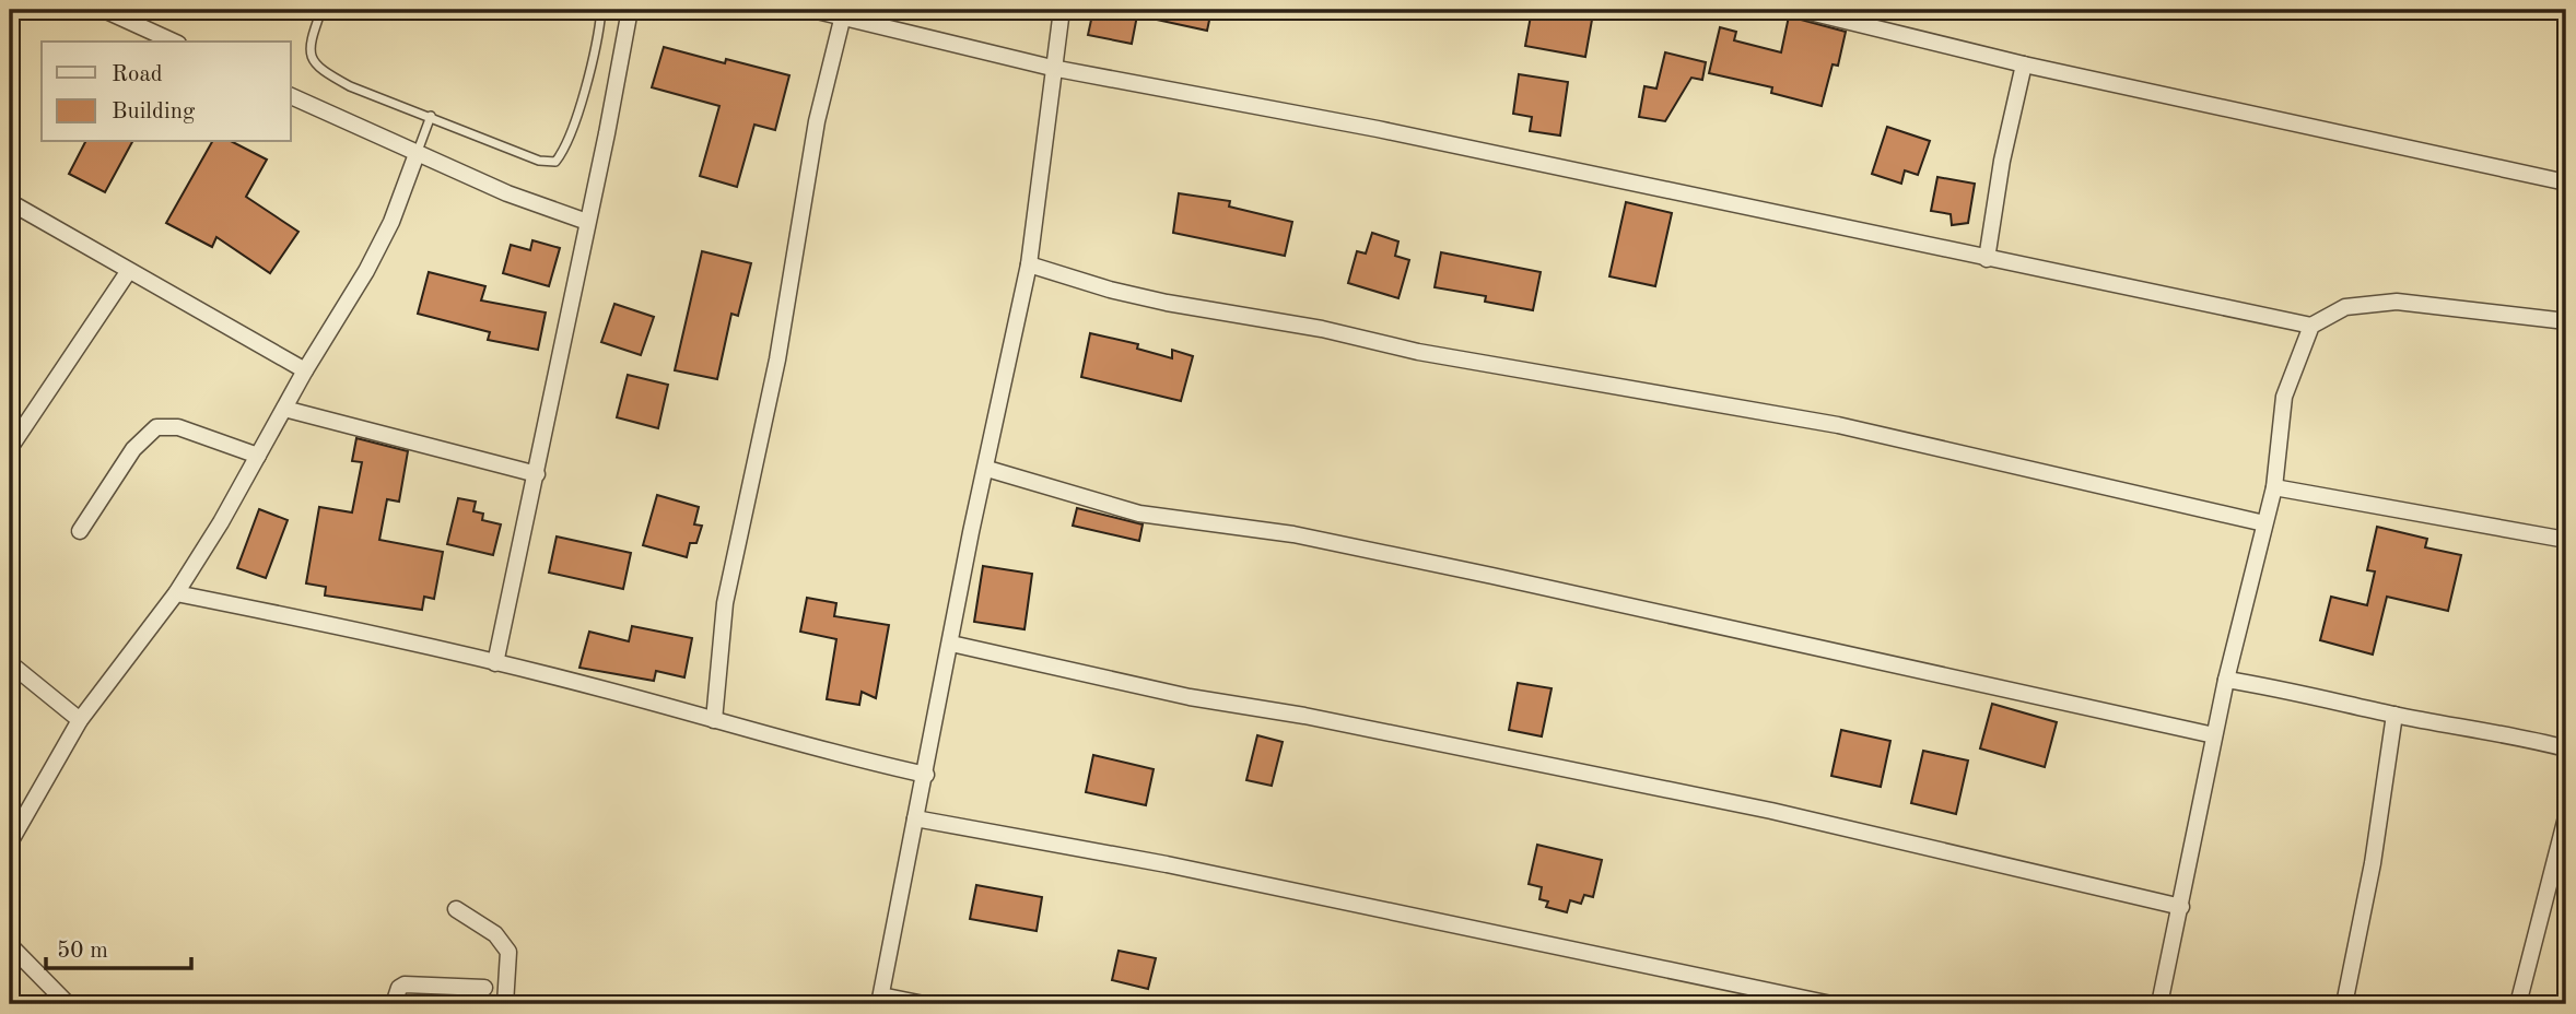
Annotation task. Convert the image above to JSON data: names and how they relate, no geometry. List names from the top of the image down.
{
  "legend": ["Road", "Building"],
  "scale_bar": "50 m"
}
